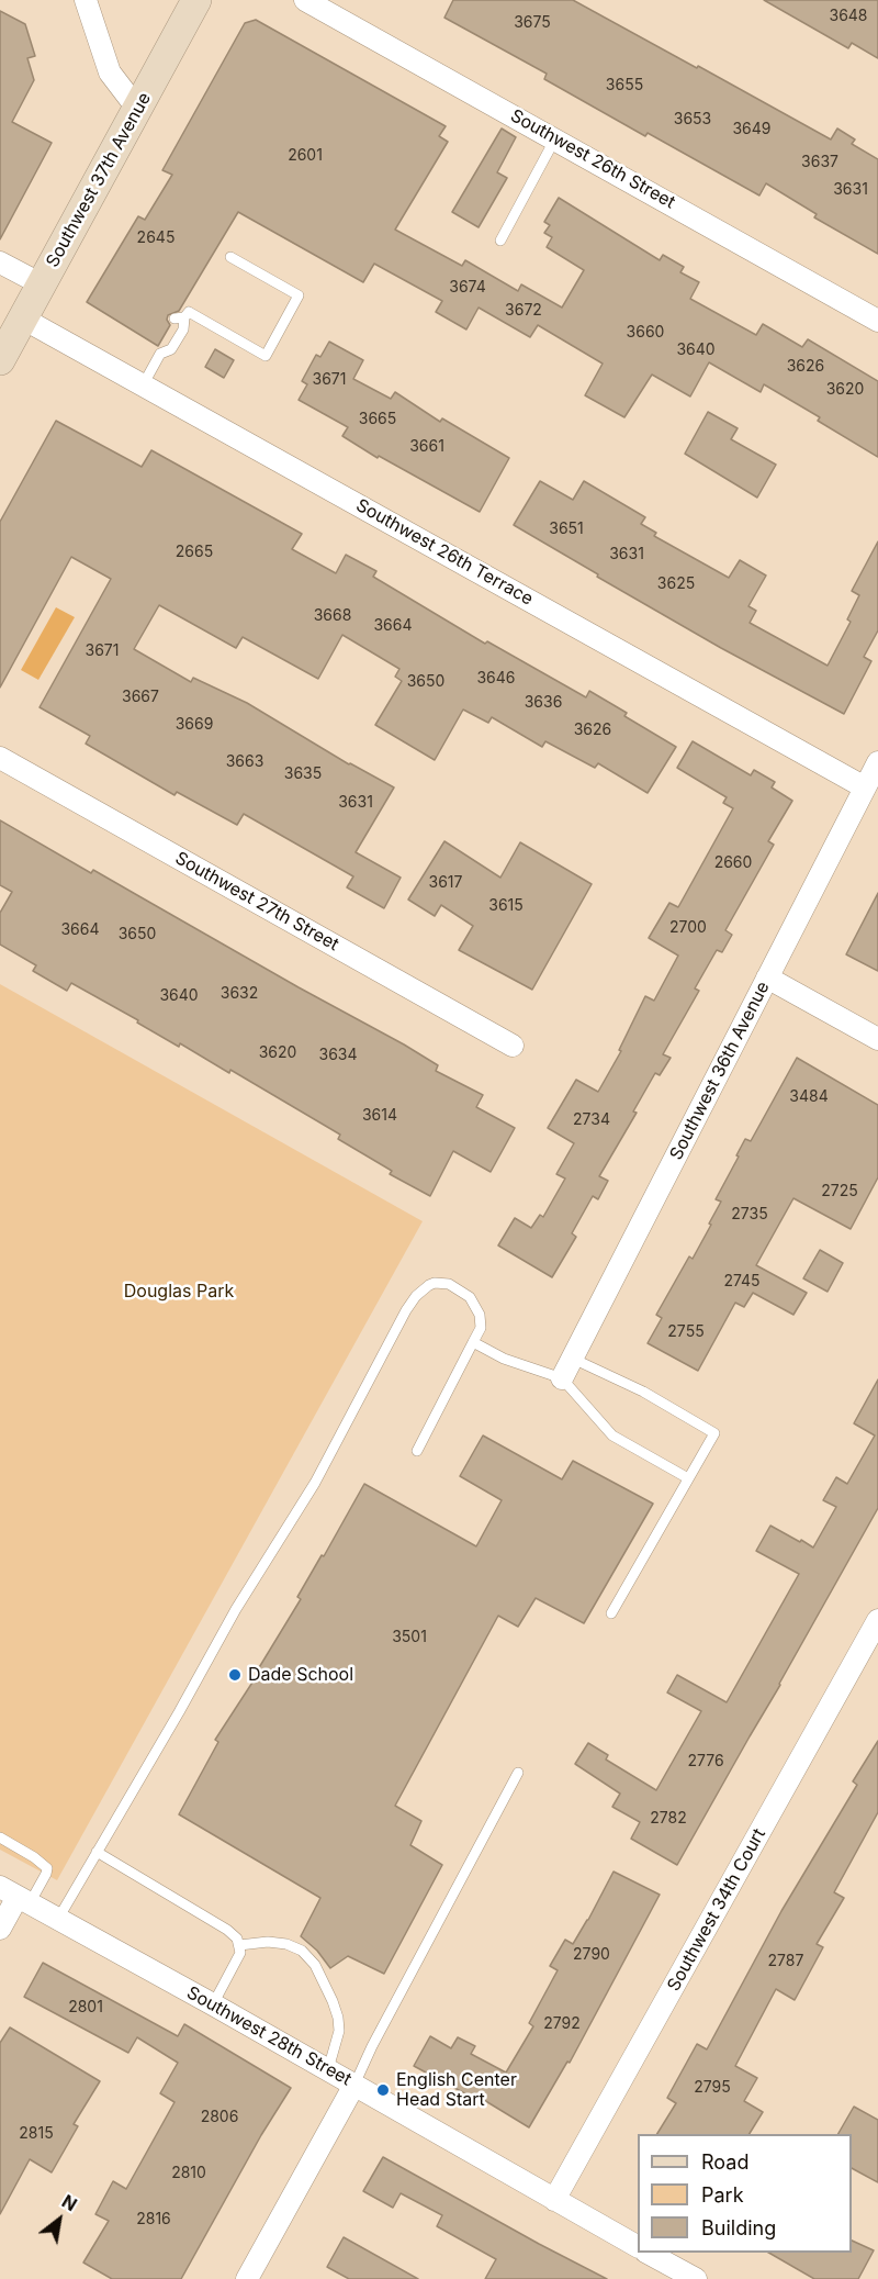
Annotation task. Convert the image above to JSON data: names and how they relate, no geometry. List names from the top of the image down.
{
  "streets": {
    "main road": ["Southwest 37th Avenue"],
    "street": [
      "Southwest 26th Street",
      "Southwest 26th Terrace",
      "Southwest 27th Street",
      "Southwest 36th Avenue",
      "Southwest 34th Court",
      "Southwest 28th Street"
    ]
  },
  "crossings": [
    ["Southwest 37th Avenue", "Southwest 26th Terrace"],
    ["Southwest 26th Terrace", "Southwest 36th Avenue"],
    ["Southwest 34th Court", "Southwest 28th Street"]
  ],
  "parks": ["Douglas Park"],
  "places": ["Dade School", "English Center Head Start"],
  "house_numbers": [
    "3648",
    "3675",
    "3655",
    "3653",
    "3649",
    "2601",
    "3637",
    "3631",
    "2645",
    "3674",
    "3672",
    "3660",
    "3640",
    "3626",
    "3671",
    "3620",
    "3665",
    "3661",
    "3651",
    "2665",
    "3631",
    "3625",
    "3668",
    "3664",
    "3671",
    "3646",
    "3650",
    "3667",
    "3636",
    "3669",
    "3626",
    "3663",
    "3635",
    "3631",
    "2660",
    "3617",
    "3615",
    "2700",
    "3664",
    "3650",
    "3632",
    "3640",
    "3620",
    "3634",
    "3484",
    "3614",
    "2734",
    "2725",
    "2735",
    "2745",
    "2755",
    "3501",
    "2776",
    "2782",
    "2790",
    "2787",
    "2801",
    "2792",
    "2795",
    "2806",
    "2815",
    "2810",
    "2816"
  ],
  "legend": ["Road", "Park", "Building"],
  "north": "top right"
}
